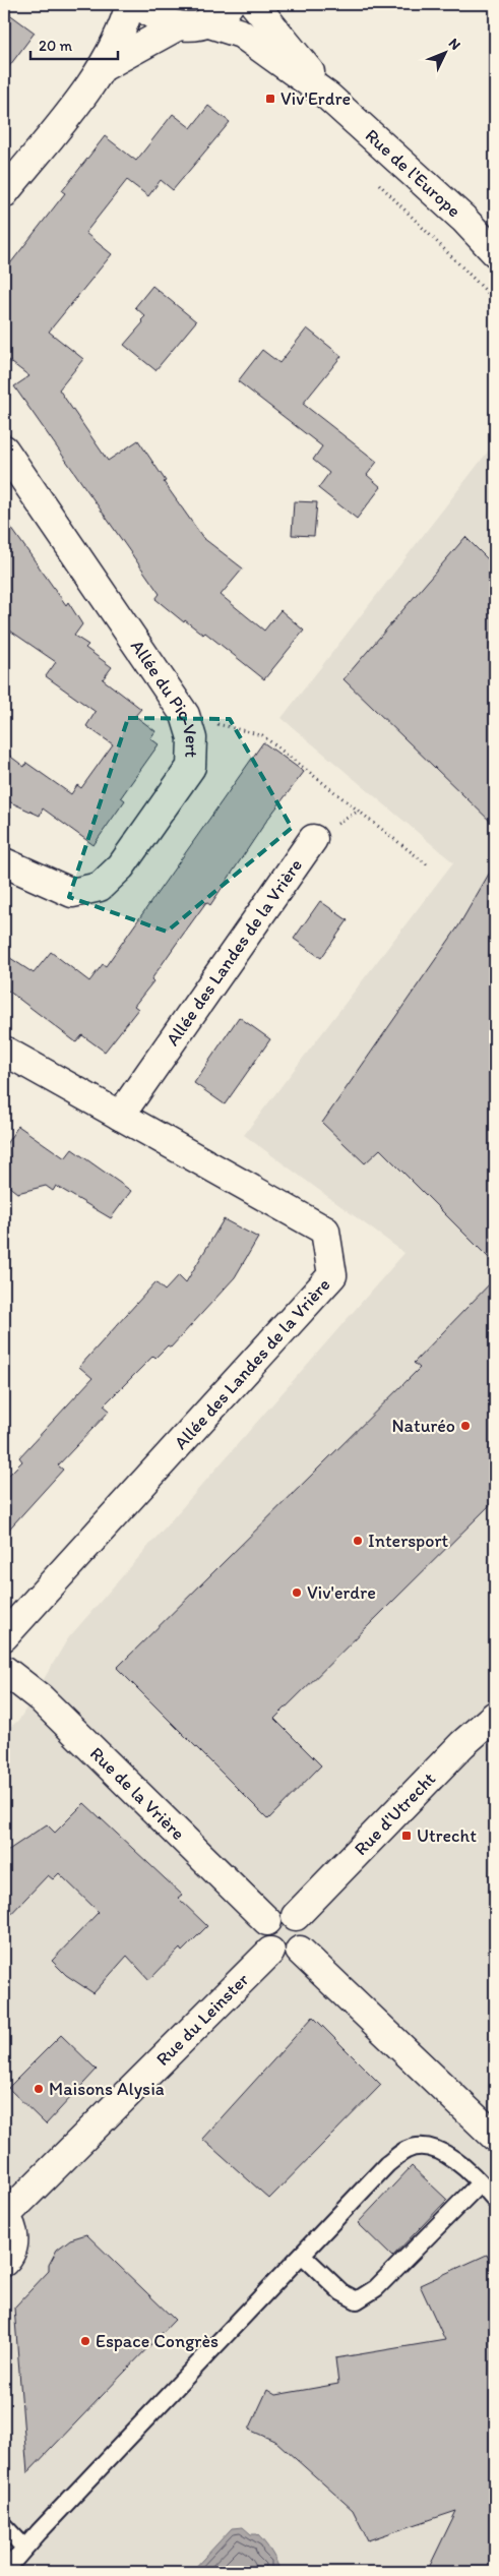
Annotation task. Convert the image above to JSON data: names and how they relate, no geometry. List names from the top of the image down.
{
  "streets": {
    "street": [
      "Rue de l'Europe",
      "Allée du Pic-Vert",
      "Allée des Landes de la Vrière",
      "Rue de la Vrière",
      "Rue d'Utrecht",
      "Rue du Leinster"
    ]
  },
  "crossings": [
    ["Rue de la Vrière", "Rue d'Utrecht"],
    ["Rue de la Vrière", "Rue du Leinster"],
    ["Rue d'Utrecht", "Rue du Leinster"]
  ],
  "places": {
    "transit": ["Viv'Erdre", "Utrecht"],
    "other": [
      "Naturéo",
      "Intersport",
      "Viv'erdre",
      "Maisons Alysia",
      "Espace Congrès"
    ]
  },
  "scale_bar": "20 m",
  "north": "top right"
}
